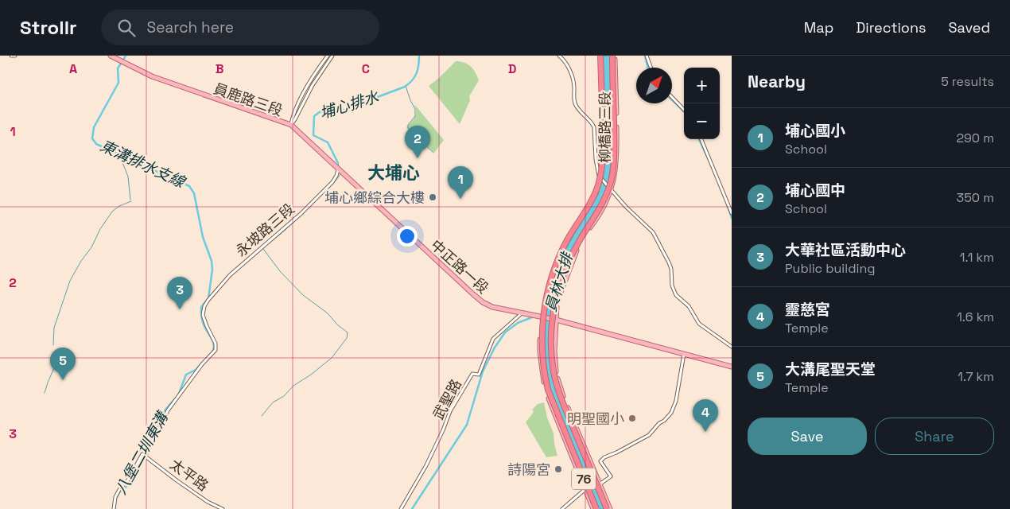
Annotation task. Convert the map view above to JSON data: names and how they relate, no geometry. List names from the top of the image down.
{
  "streets": {
    "highway": ["76"],
    "main road": ["員鹿路三段", "柳橋路三段", "中正路一段"],
    "street": ["永坡路三段", "武聖路", "太平路"]
  },
  "crossings": [
    ["員鹿路三段", "中正路一段"],
    ["柳橋路三段", "中正路一段"],
    ["柳橋路三段", "76"],
    ["永坡路三段", "中正路一段"],
    ["永坡路三段", "太平路"],
    ["中正路一段", "武聖路"]
  ],
  "districts": ["大埔心"],
  "water": [
    "埔心排水",
    "東溝排水支線",
    "員林大排",
    "八堡二圳東溝"
  ],
  "places": ["埔心鄉綜合大樓", "明聖國小", "詩陽宮"],
  "north": "top right",
  "page": {
    "header": "Strollr",
    "search": "Search here",
    "nav": ["Map", "Directions", "Saved"],
    "heading": ["Nearby", "5 results"],
    "map_buttons": ["+", "−"],
    "list": [
      {
        "mark": "1",
        "name": "埔心國小",
        "note": "School",
        "value": "290 m"
      },
      {
        "mark": "2",
        "name": "埔心國中",
        "note": "School",
        "value": "350 m"
      },
      {
        "mark": "3",
        "name": "大華社區活動中心",
        "note": "Public building",
        "value": "1.1 km"
      },
      {
        "mark": "4",
        "name": "靈慈宮",
        "note": "Temple",
        "value": "1.6 km"
      },
      {
        "mark": "5",
        "name": "大溝尾聖天堂",
        "note": "Temple",
        "value": "1.7 km"
      }
    ],
    "pins": [
      "2",
      "1",
      "3",
      "5",
      "4"
    ],
    "buttons": ["Save", "Share"]
  },
  "grid": {
    "columns": [
      "A",
      "B",
      "C",
      "D"
    ],
    "rows": ["1", "2", "3"]
  }
}
